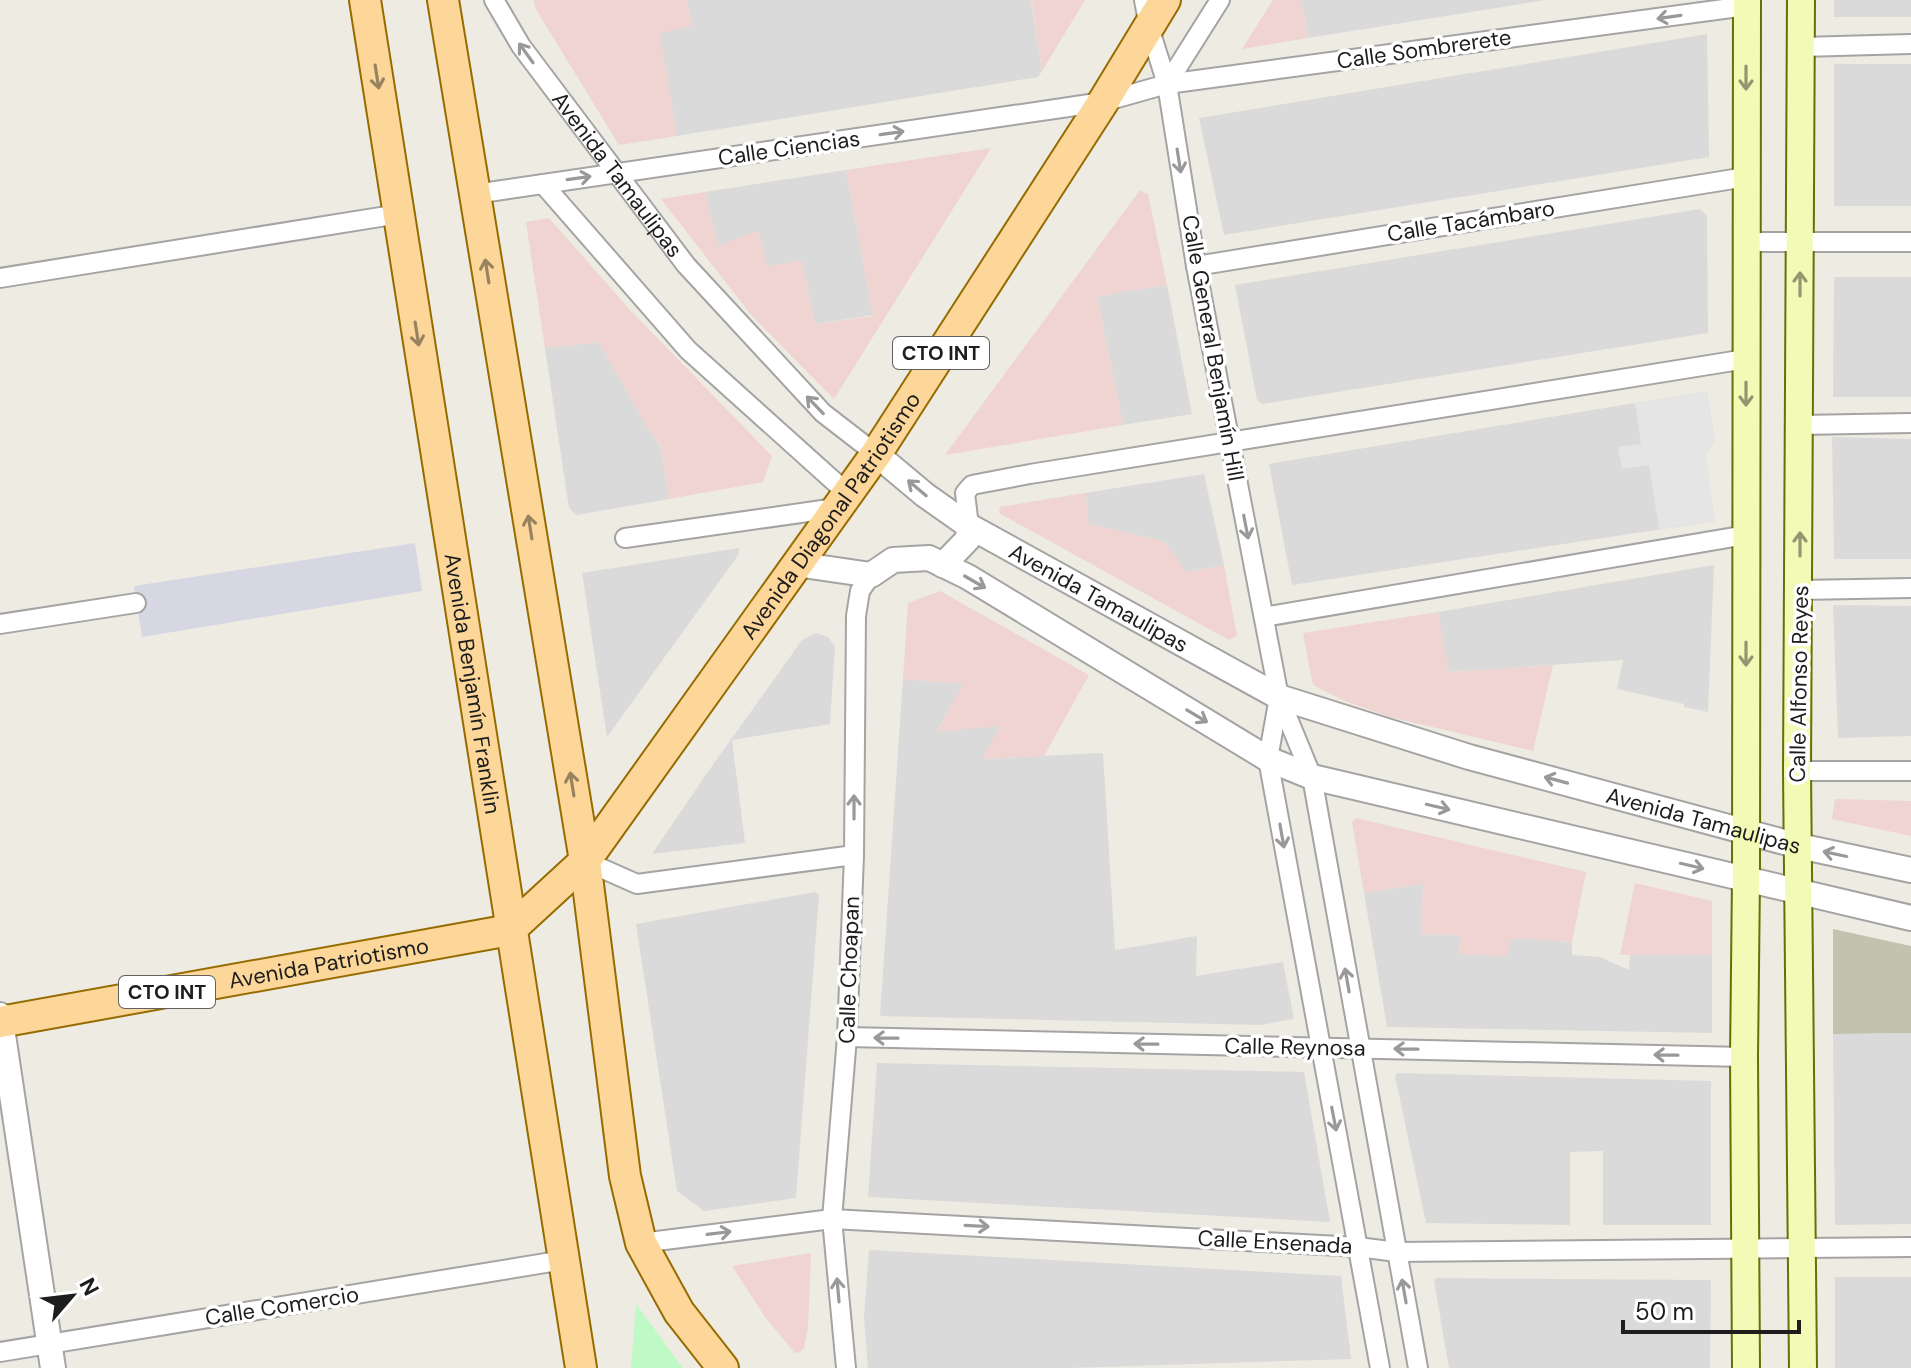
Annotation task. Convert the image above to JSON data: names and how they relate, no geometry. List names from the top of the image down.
{
  "streets": {
    "main road": [
      "CTO INT",
      "Avenida Diagonal Patriotismo",
      "Avenida Benjamín Franklin",
      "Calle Alfonso Reyes",
      "Avenida Patriotismo"
    ],
    "street": [
      "Calle Sombrerete",
      "Calle Ciencias",
      "Avenida Tamaulipas",
      "Calle Tacámbaro",
      "Calle General Benjamín Hill",
      "Calle Choapan",
      "Calle Reynosa",
      "Calle Ensenada",
      "Calle Comercio"
    ]
  },
  "crossings": [
    ["Calle Sombrerete", "Calle Ciencias"],
    ["Calle Sombrerete", "Calle General Benjamín Hill"],
    ["Calle Sombrerete", "Avenida Diagonal Patriotismo"],
    ["Calle Ciencias", "Avenida Tamaulipas"],
    ["Calle Ciencias", "Avenida Diagonal Patriotismo"],
    ["Avenida Tamaulipas", "Calle General Benjamín Hill"],
    ["Avenida Tamaulipas", "Avenida Diagonal Patriotismo"],
    ["Avenida Tamaulipas", "Calle Alfonso Reyes"],
    ["Avenida Tamaulipas", "Calle Choapan"],
    ["Calle Tacámbaro", "Calle General Benjamín Hill"],
    ["Calle General Benjamín Hill", "Avenida Diagonal Patriotismo"],
    ["Calle General Benjamín Hill", "Calle Reynosa"],
    ["Calle General Benjamín Hill", "Calle Ensenada"],
    ["CTO INT", "Avenida Diagonal Patriotismo"],
    ["CTO INT", "Avenida Benjamín Franklin"],
    ["CTO INT", "Avenida Patriotismo"],
    ["Avenida Benjamín Franklin", "Avenida Patriotismo"],
    ["Avenida Benjamín Franklin", "Calle Comercio"],
    ["Calle Alfonso Reyes", "Calle Ensenada"],
    ["Calle Choapan", "Calle Reynosa"],
    ["Calle Choapan", "Calle Ensenada"]
  ],
  "one_way": [
    "Calle Sombrerete",
    "Calle Ciencias",
    "Calle Choapan",
    "Calle Reynosa",
    "Calle Ensenada"
  ],
  "scale_bar": "50 m",
  "north": "top right"
}
